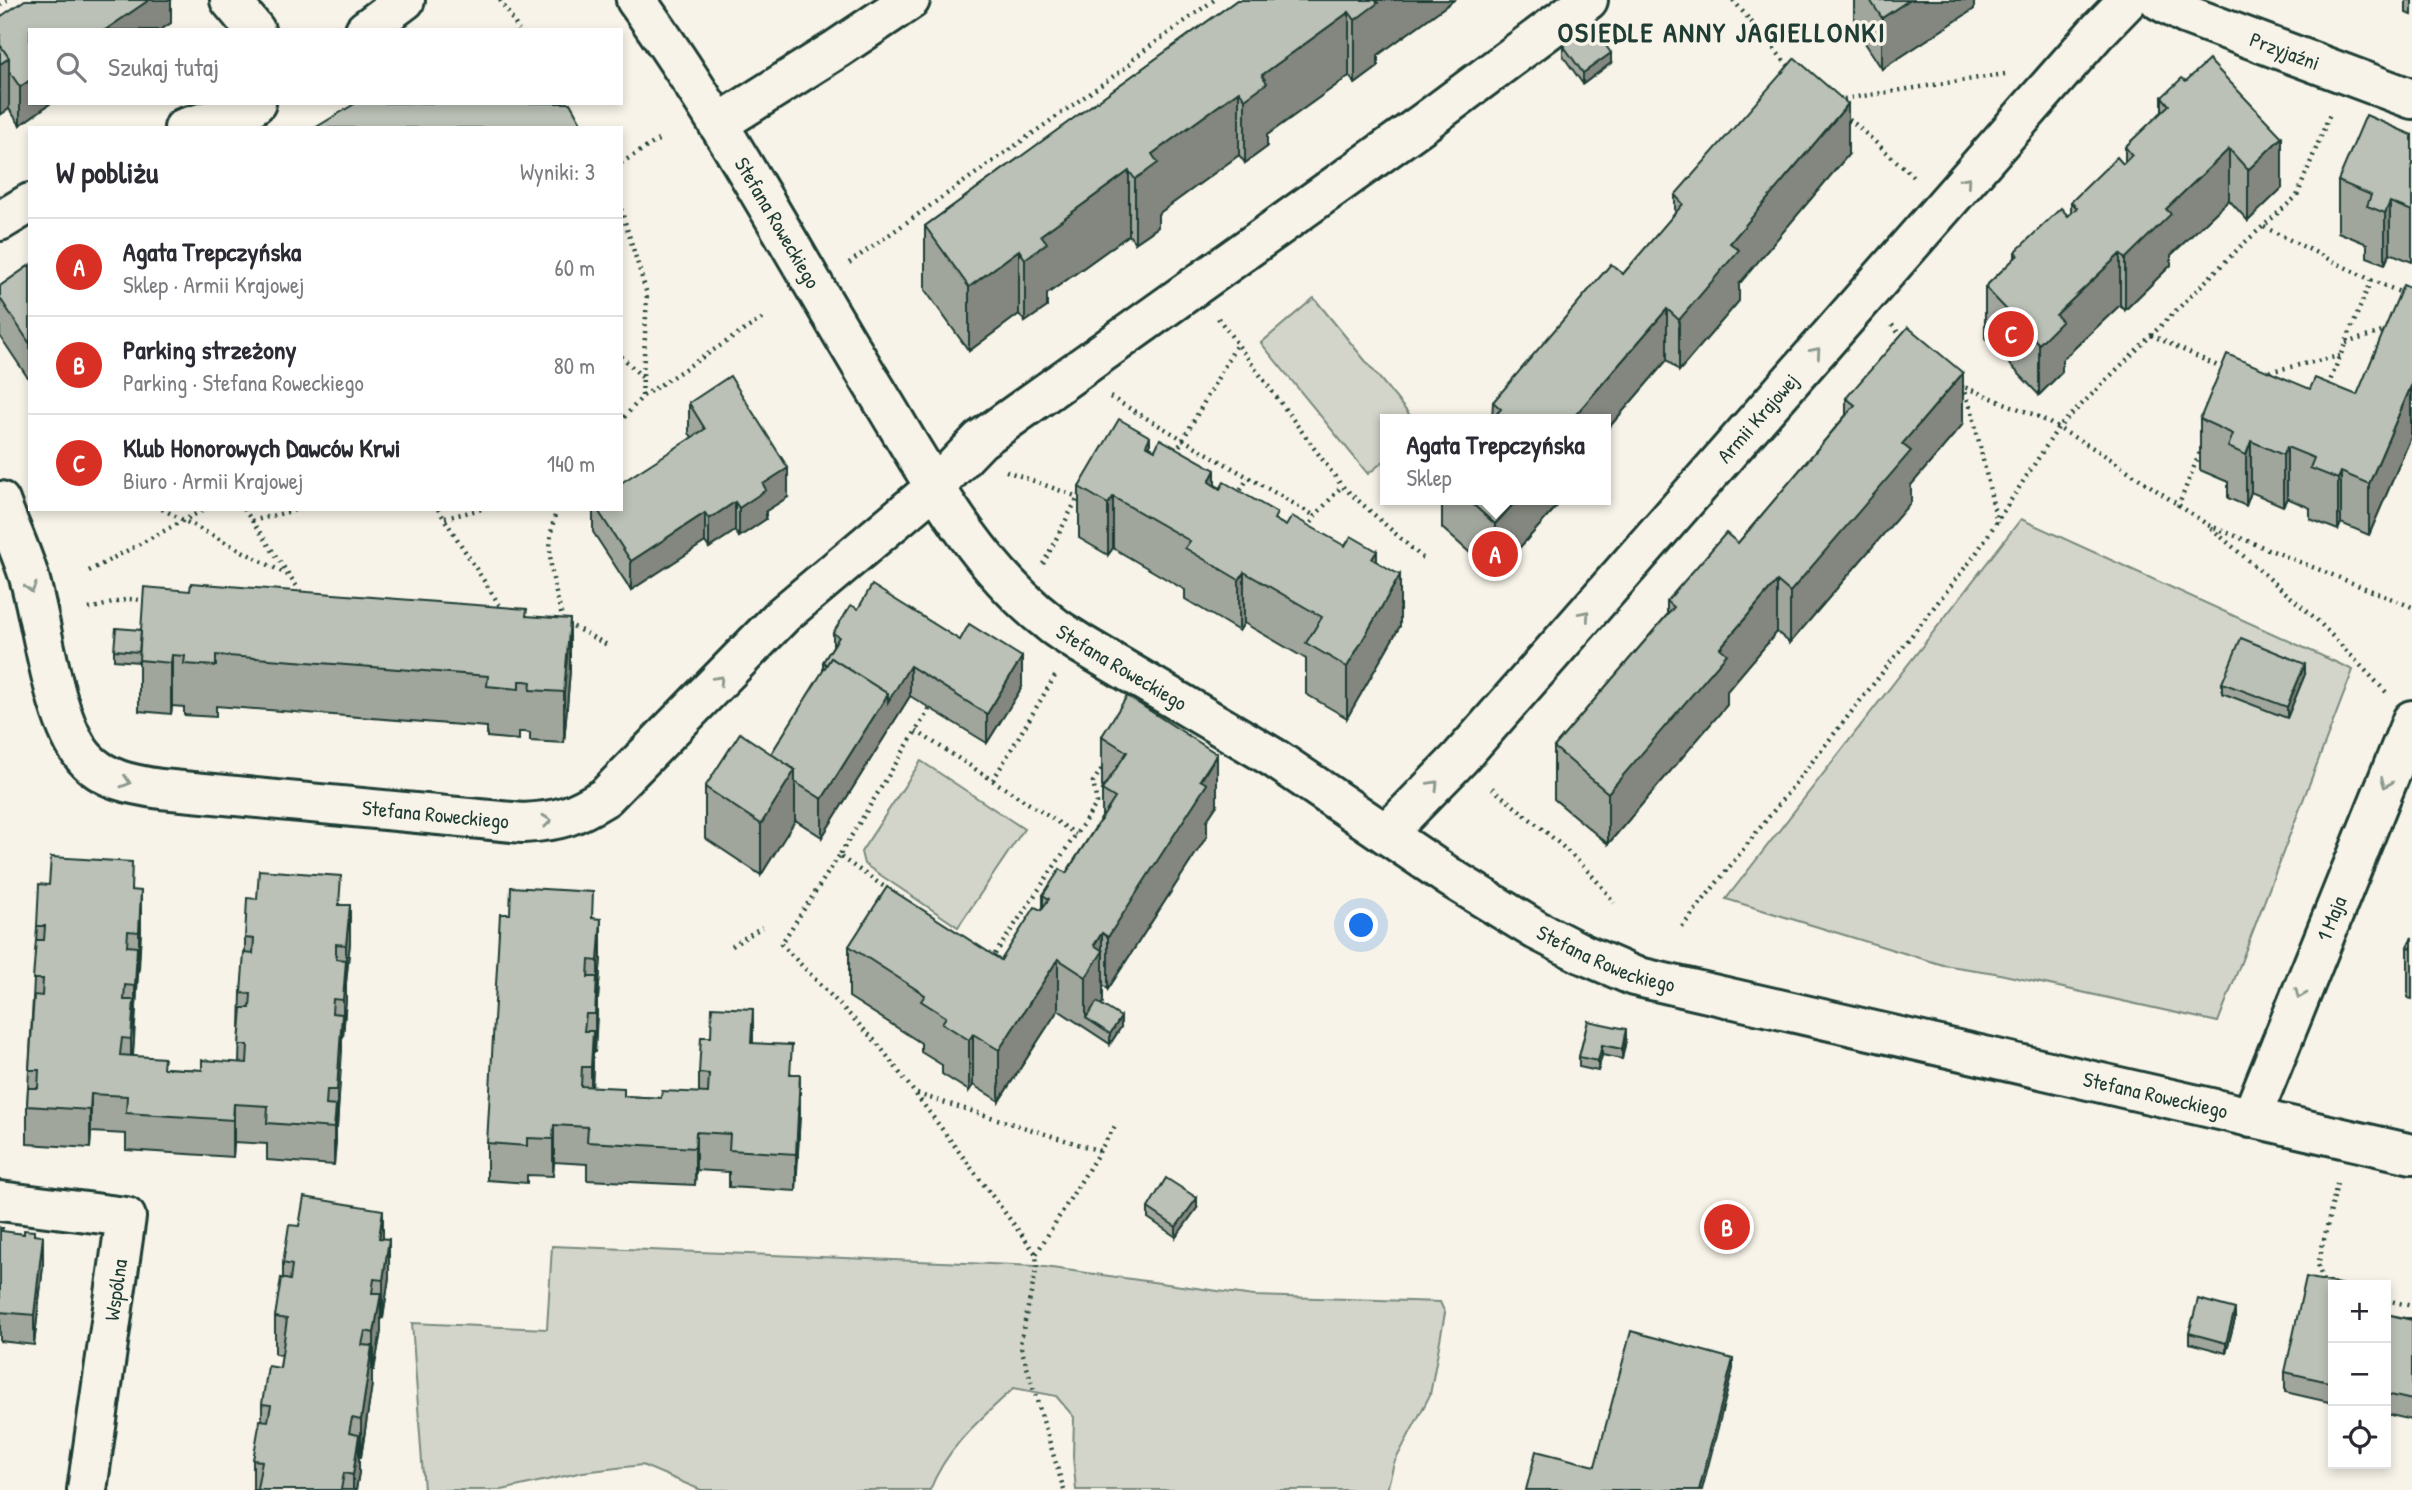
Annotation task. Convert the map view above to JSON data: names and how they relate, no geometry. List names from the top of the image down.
{
  "streets": {
    "street": [
      "Przyjaźni",
      "Stefana Roweckiego",
      "Armii Krajowej",
      "1 Maja",
      "Wspólna"
    ]
  },
  "crossings": [
    ["Stefana Roweckiego", "Armii Krajowej"],
    ["Stefana Roweckiego", "1 Maja"]
  ],
  "one_way": ["Armii Krajowej", "1 Maja"],
  "districts": ["OSIEDLE ANNY JAGIELLONKI"],
  "page": {
    "search": "Szukaj tutaj",
    "heading": ["W pobliżu", "Wyniki: 3"],
    "list": [
      {
        "mark": "A",
        "name": "Agata Trepczyńska",
        "note": "Sklep · Armii Krajowej",
        "value": "60 m"
      },
      {
        "mark": "B",
        "name": "Parking strzeżony",
        "note": "Parking · Stefana Roweckiego",
        "value": "80 m"
      },
      {
        "mark": "C",
        "name": "Klub Honorowych Dawców Krwi",
        "note": "Biuro · Armii Krajowej",
        "value": "140 m"
      }
    ],
    "pins": ["C", "A", "B"],
    "popup": ["Agata Trepczyńska", "Sklep"],
    "map_buttons": ["+", "−"]
  }
}
